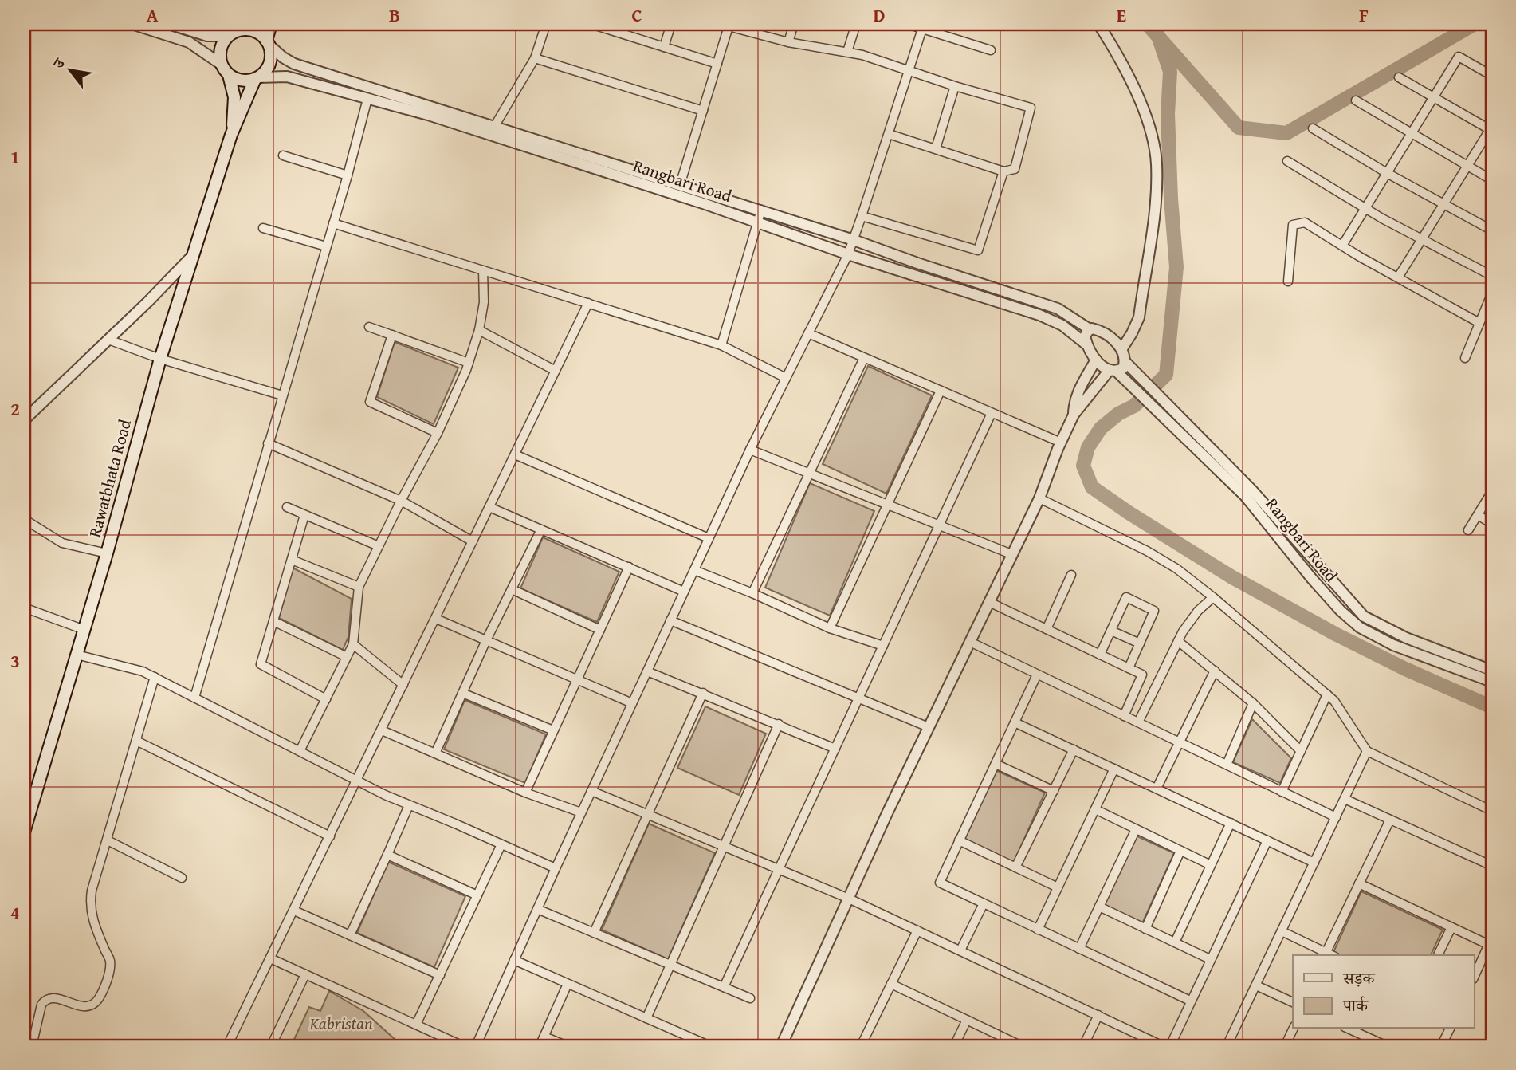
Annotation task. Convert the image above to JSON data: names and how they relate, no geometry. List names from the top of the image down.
{
  "streets": {
    "main road": ["Rawatbhata Road"],
    "street": ["Rangbari Road"]
  },
  "crossings": [
    ["Rangbari Road", "Rawatbhata Road"]
  ],
  "parks": ["Kabristan"],
  "legend": ["सड़क", "पार्क"],
  "north": "top left",
  "grid": {
    "columns": [
      "A",
      "B",
      "C",
      "D",
      "E",
      "F"
    ],
    "rows": [
      "1",
      "2",
      "3",
      "4"
    ]
  }
}
